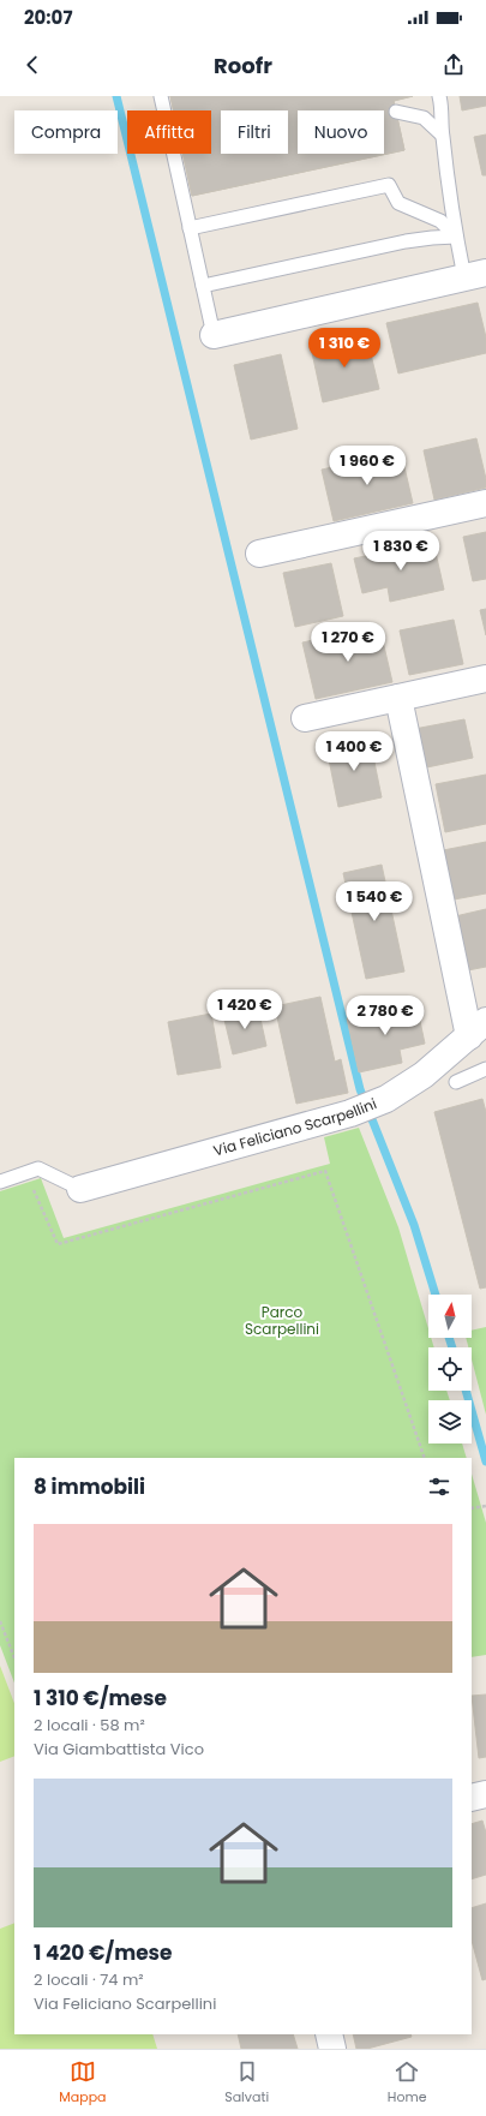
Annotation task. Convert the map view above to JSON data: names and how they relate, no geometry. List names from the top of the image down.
{
  "streets": {
    "street": ["Via Feliciano Scarpellini"]
  },
  "parks": ["Parco Scarpellini"],
  "north": "top",
  "page": {
    "status": "20:07",
    "header": "Roofr",
    "chip": [
      "Compra",
      "Affitta",
      "Filtri",
      "Nuovo"
    ],
    "price": [
      "1 310 €",
      "1 960 €",
      "1 830 €",
      "1 270 €",
      "1 400 €",
      "1 540 €",
      "1 420 €",
      "2 780 €"
    ],
    "heading": "8 immobili",
    "list": [
      {
        "name": "1 310 €/mese",
        "note": "2 locali · 58 m² · Via Giambattista Vico"
      },
      {
        "name": "1 420 €/mese",
        "note": "2 locali · 74 m² · Via Feliciano Scarpellini"
      }
    ],
    "tabs": ["Mappa", "Salvati", "Home"]
  }
}
